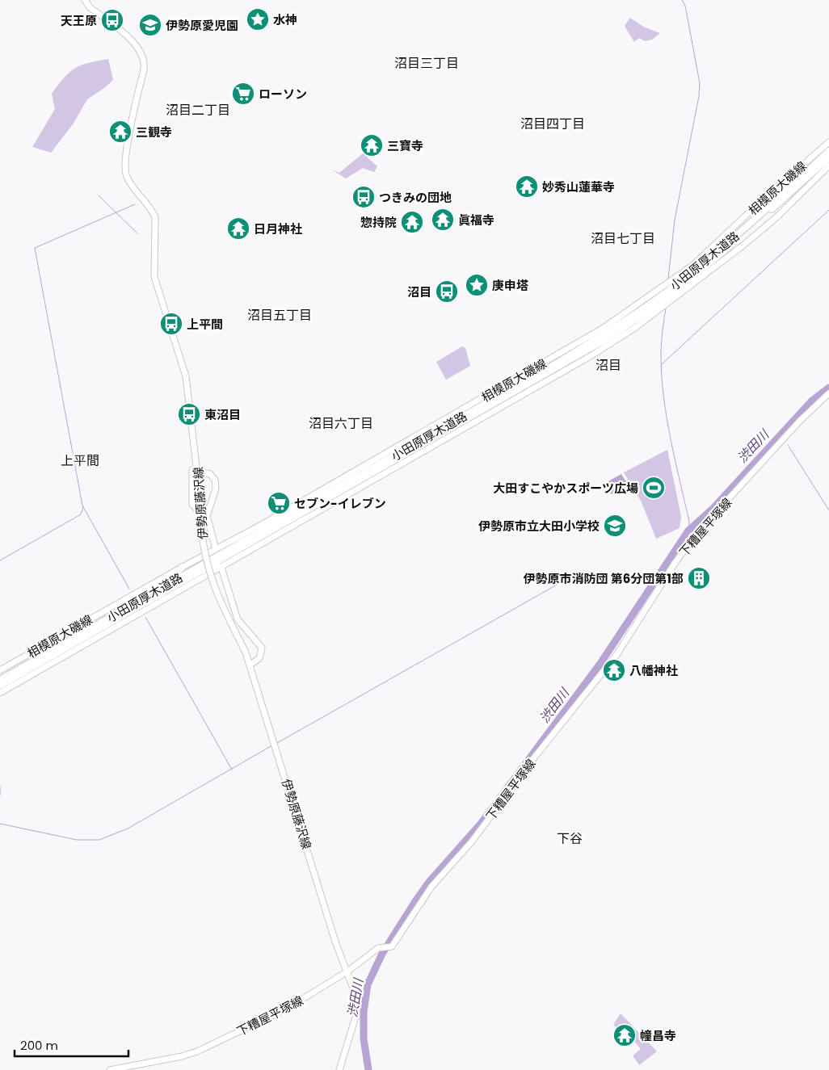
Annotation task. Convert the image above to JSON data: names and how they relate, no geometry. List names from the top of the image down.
{
  "streets": {
    "highway": ["小田原厚木道路"],
    "main road": ["相模原大磯線", "伊勢原藤沢線", "下糟屋平塚線"]
  },
  "crossings": [
    ["相模原大磯線", "小田原厚木道路"],
    ["伊勢原藤沢線", "下糟屋平塚線"]
  ],
  "districts": [
    "沼目三丁目",
    "沼目二丁目",
    "沼目四丁目",
    "沼目七丁目",
    "沼目五丁目",
    "沼目",
    "沼目六丁目",
    "上平間",
    "下谷"
  ],
  "water": ["渋田川"],
  "places": {
    "place": ["水神", "庚申塔"],
    "bus stop": [
      "天王原",
      "つきみの団地",
      "沼目",
      "上平間",
      "東沼目"
    ],
    "school or university": ["伊勢原愛児園", "伊勢原市立大田小学校"],
    "supermarket": ["ローソン", "セブン-イレブン"],
    "temple": [
      "三観寺",
      "三寶寺",
      "妙秀山蓮華寺",
      "眞福寺",
      "惣持院",
      "日月神社",
      "八幡神社",
      "幢昌寺"
    ],
    "sports": ["大田すこやかスポーツ広場"],
    "building": ["伊勢原市消防団 第6分団第1部"]
  },
  "scale_bar": "200 m"
}
